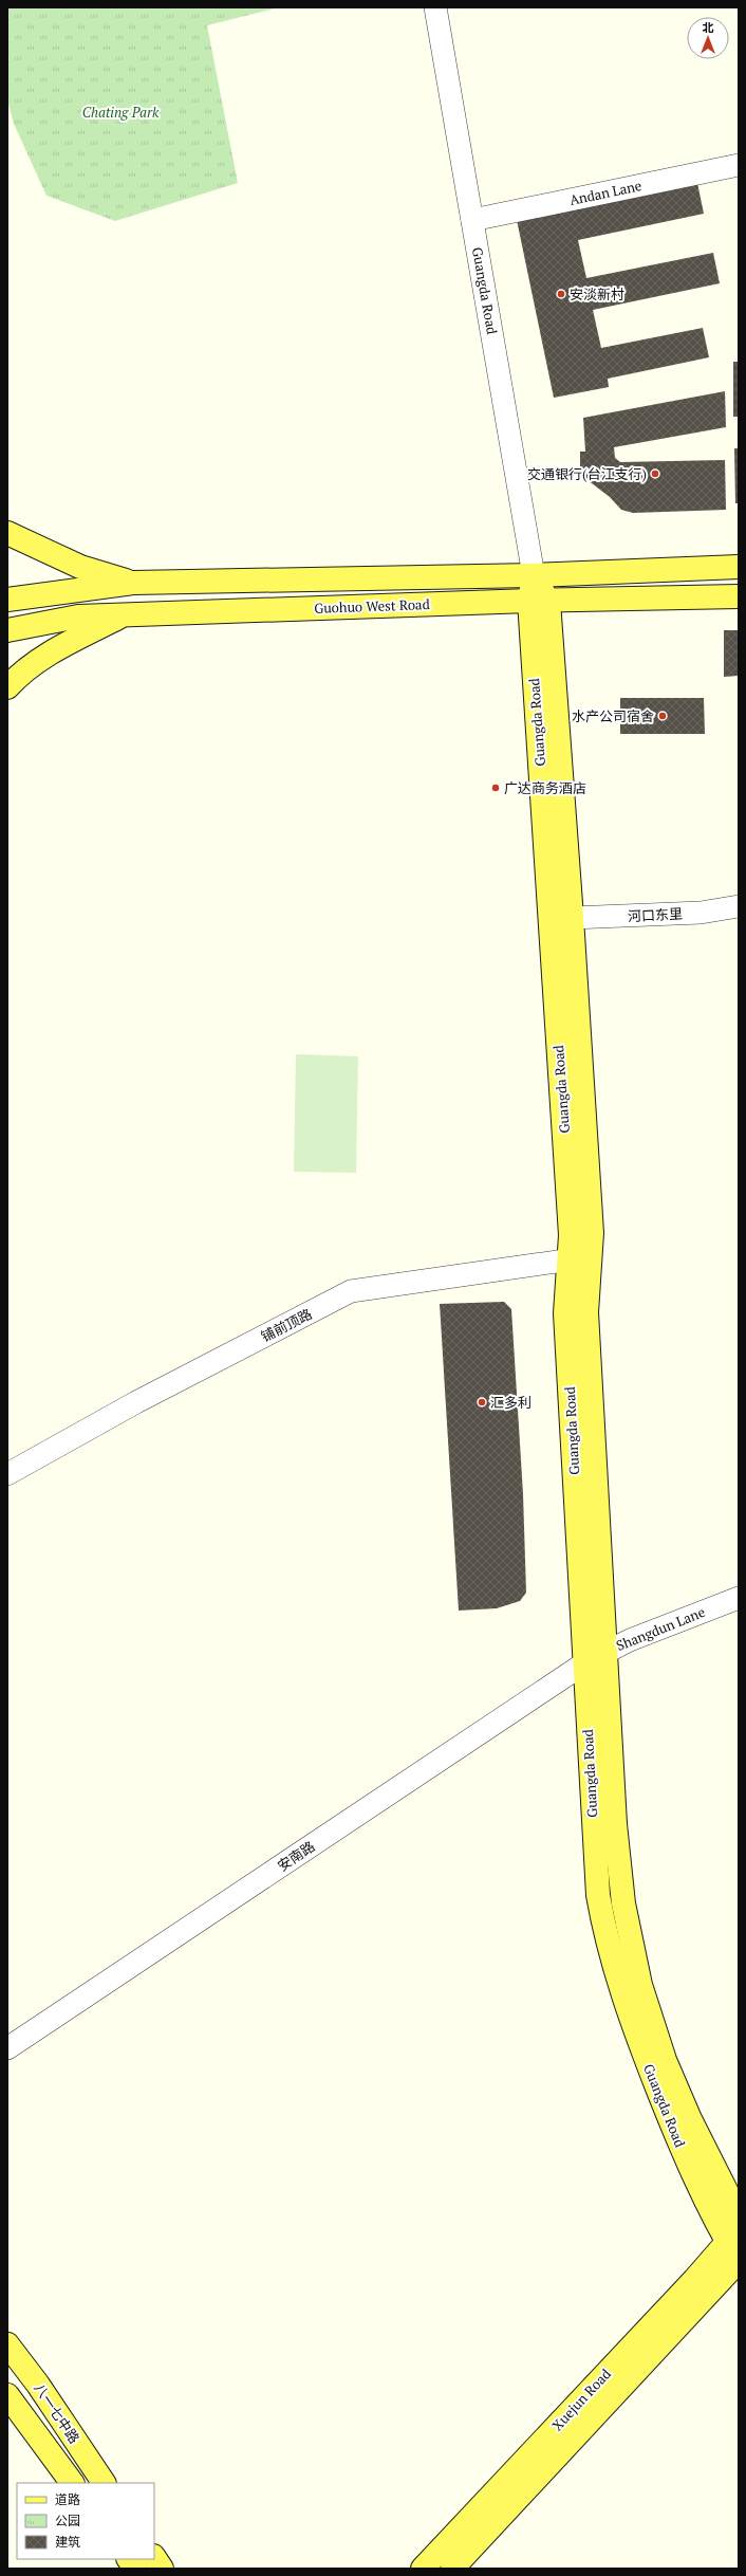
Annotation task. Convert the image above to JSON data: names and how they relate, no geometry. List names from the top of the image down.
{
  "streets": {
    "main road": [
      "Guangda Road",
      "Guohuo West Road",
      "Xuejun Road",
      "八一七中路"
    ],
    "street": [
      "Andan Lane",
      "河口东里",
      "铺前顶路",
      "Shangdun Lane",
      "安南路"
    ]
  },
  "crossings": [
    ["Andan Lane", "Guangda Road"],
    ["Guangda Road", "Guohuo West Road"],
    ["Guangda Road", "河口东里"],
    ["Guangda Road", "铺前顶路"],
    ["Guangda Road", "Shangdun Lane"],
    ["Guangda Road", "安南路"],
    ["Guangda Road", "Xuejun Road"],
    ["Shangdun Lane", "安南路"]
  ],
  "parks": ["Chating Park"],
  "places": [
    "安淡新村",
    "交通银行(台江支行)",
    "水产公司宿舍",
    "广达商务酒店",
    "汇多利"
  ],
  "legend": ["道路", "公园", "建筑"],
  "north": "top"
}
